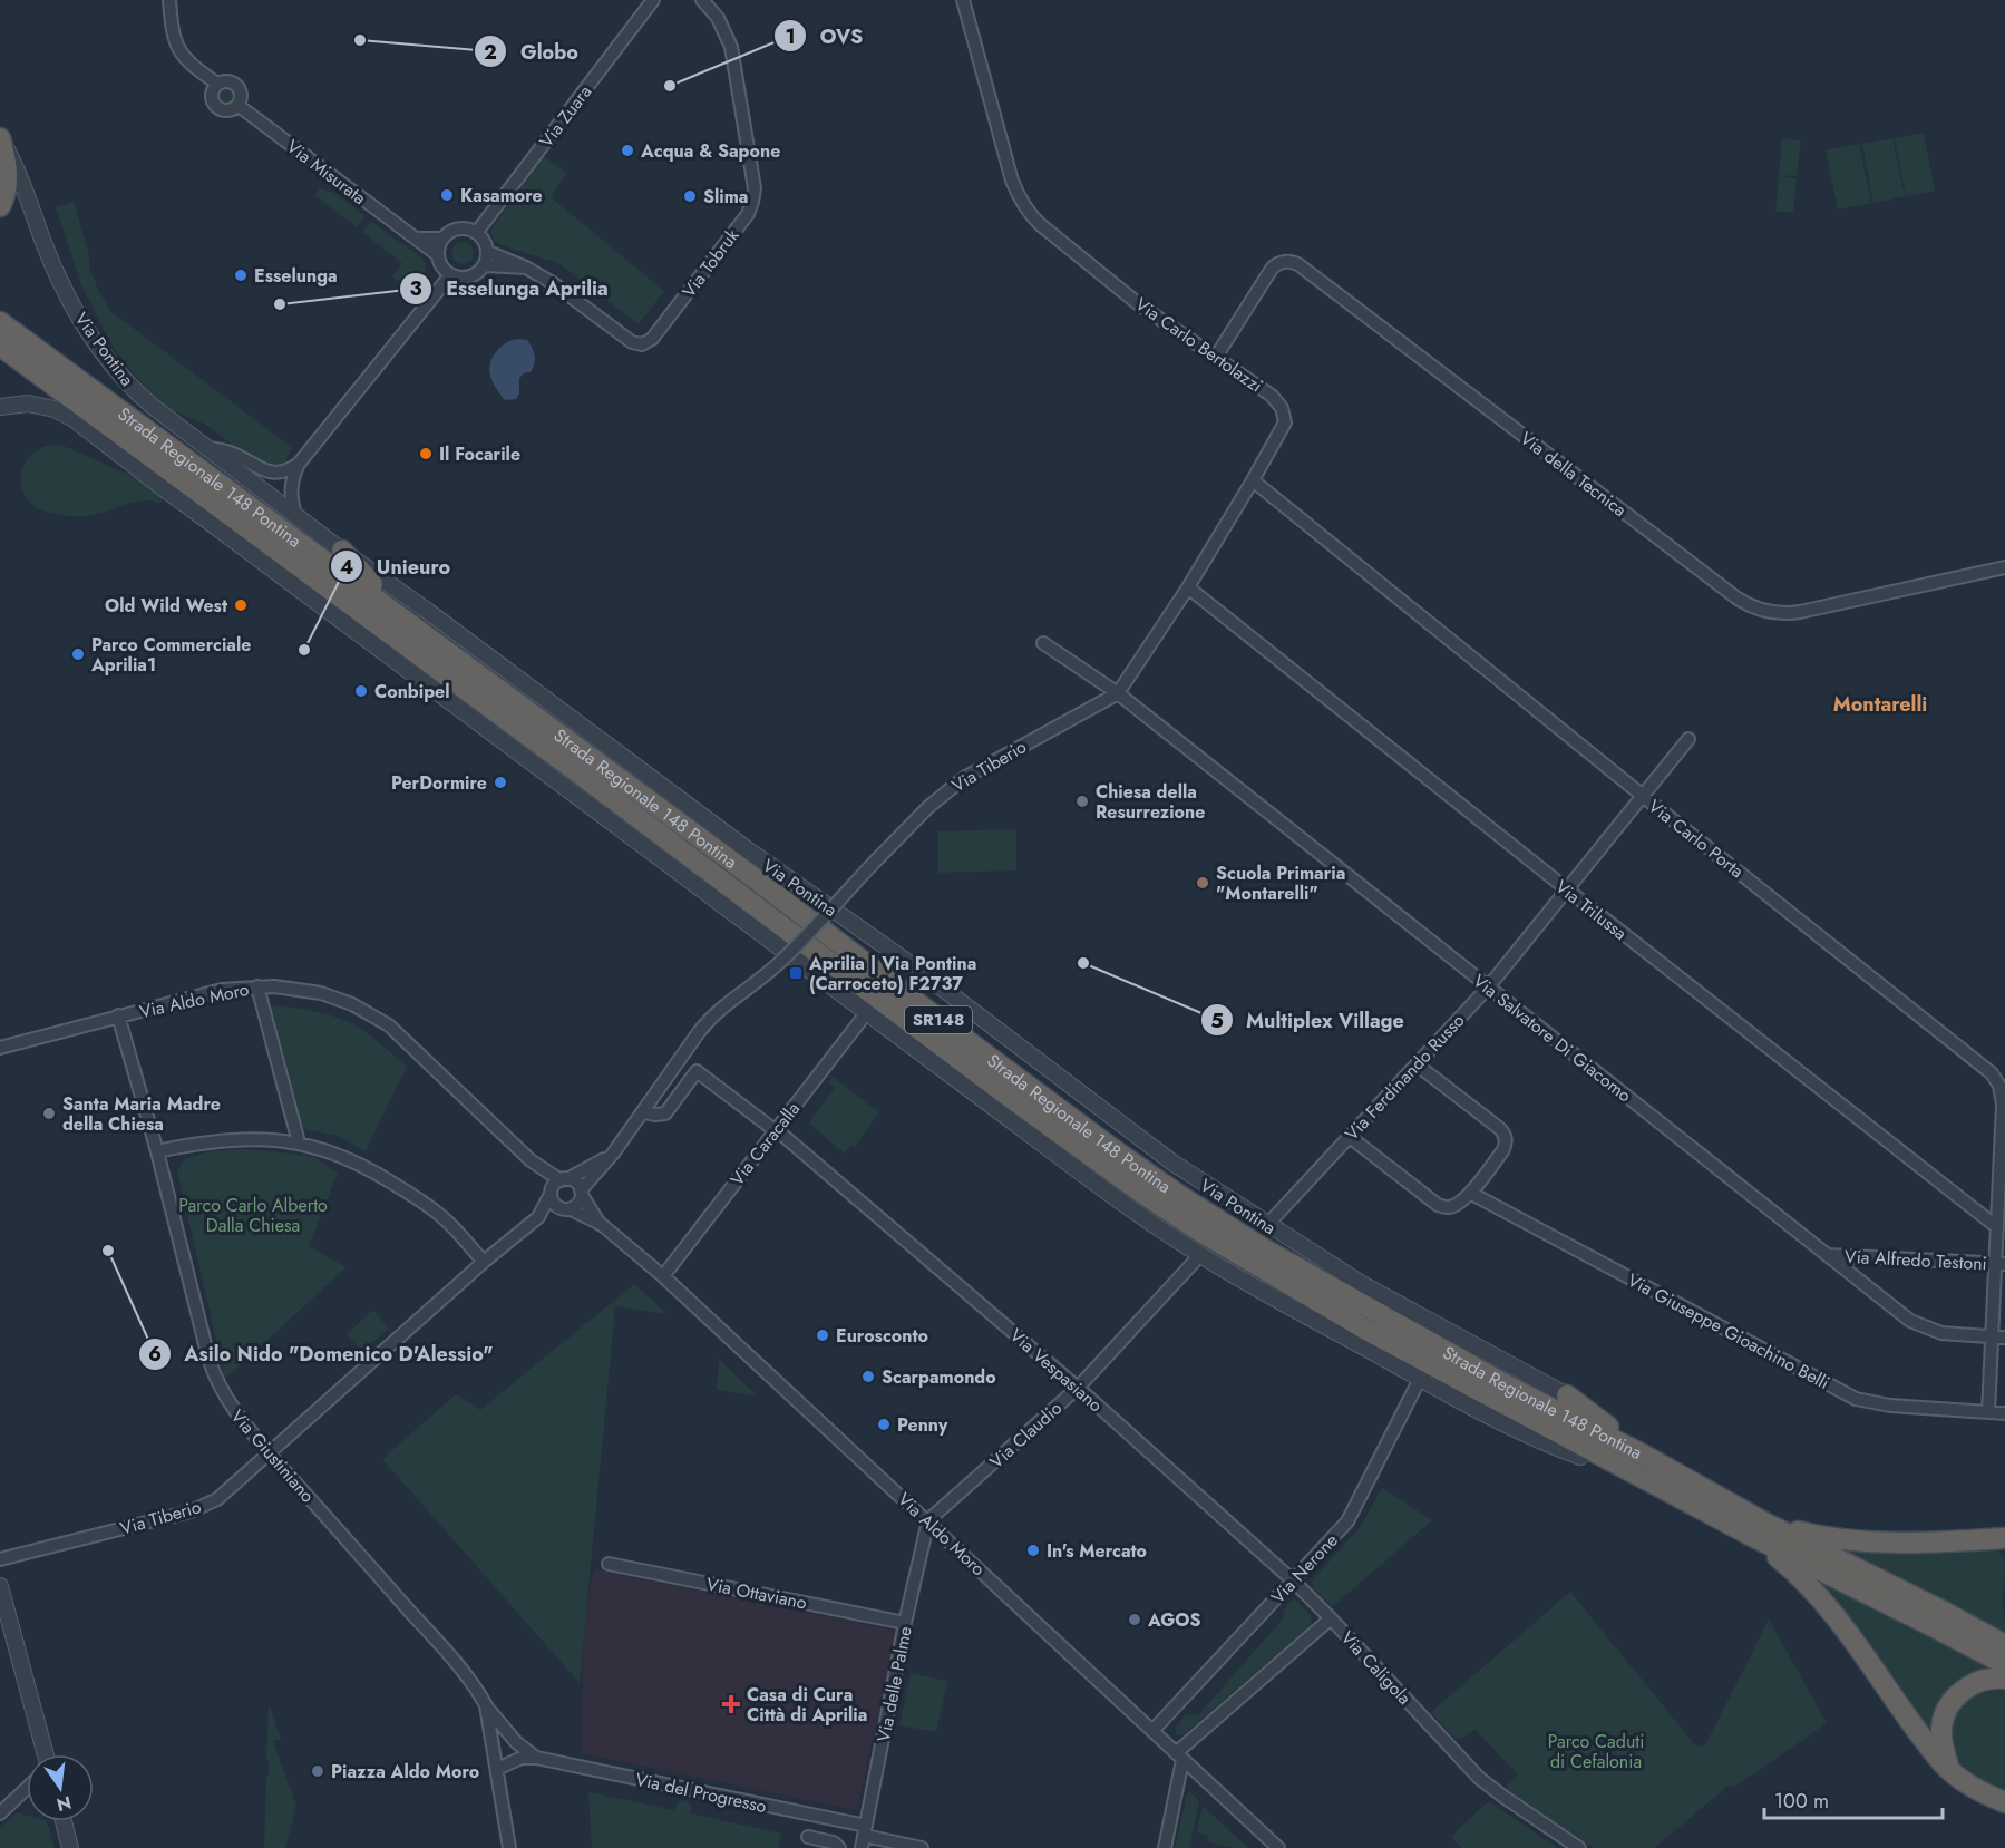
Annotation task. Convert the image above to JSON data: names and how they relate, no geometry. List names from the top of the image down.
{
  "streets": {
    "highway": ["Strada Regionale 148 Pontina", "SR148"],
    "street": [
      "Via Zuara",
      "Via Misurata",
      "Via Tobruk",
      "Via Carlo Bertolazzi",
      "Via Pontina",
      "Via della Tecnica",
      "Via Tiberio",
      "Via Carlo Porta",
      "Via Trilussa",
      "Via Aldo Moro",
      "Via Salvatore Di Giacomo",
      "Via Ferdinando Russo",
      "Via Caracalla",
      "Via Alfredo Testoni",
      "Via Giuseppe Gioachino Belli",
      "Via Vespasiano",
      "Via Claudio",
      "Via Giustiniano",
      "Via Nerone",
      "Via Ottaviano",
      "Via Caligola",
      "Via delle Palme",
      "Via del Progresso"
    ]
  },
  "crossings": [
    ["Via Zuara", "Via Misurata"],
    ["Via Zuara", "Via Tobruk"],
    ["Via Misurata", "Via Tobruk"],
    ["Via Carlo Bertolazzi", "Via della Tecnica"],
    ["Via Carlo Bertolazzi", "Via Tiberio"],
    ["Via Carlo Bertolazzi", "Via Carlo Porta"],
    ["Via Carlo Bertolazzi", "Via Trilussa"],
    ["Via Carlo Bertolazzi", "Via Salvatore Di Giacomo"],
    ["Via Pontina", "Via Ferdinando Russo"],
    ["Via Tiberio", "Via Aldo Moro"],
    ["Via Tiberio", "Via Salvatore Di Giacomo"],
    ["Via Tiberio", "Via Vespasiano"],
    ["Via Tiberio", "Via Giustiniano"],
    ["Via Carlo Porta", "Via Trilussa"],
    ["Via Carlo Porta", "Via Salvatore Di Giacomo"],
    ["Via Carlo Porta", "Via Ferdinando Russo"],
    ["Via Carlo Porta", "Via Alfredo Testoni"],
    ["Via Carlo Porta", "Via Giuseppe Gioachino Belli"],
    ["Via Trilussa", "Via Ferdinando Russo"],
    ["Via Aldo Moro", "Via Caracalla"],
    ["Via Aldo Moro", "Via Claudio"],
    ["Via Aldo Moro", "Via Giustiniano"],
    ["Via Aldo Moro", "Via Nerone"],
    ["Via Aldo Moro", "Via Caligola"],
    ["Via Aldo Moro", "Via delle Palme"],
    ["Via Salvatore Di Giacomo", "Via Ferdinando Russo"],
    ["Via Salvatore Di Giacomo", "Via Alfredo Testoni"],
    ["Via Caracalla", "Via Vespasiano"],
    ["Via Vespasiano", "Via Claudio"],
    ["Via Vespasiano", "Via Nerone"],
    ["Via Vespasiano", "Via Caligola"],
    ["Via Claudio", "Via delle Palme"],
    ["Via Giustiniano", "Via del Progresso"],
    ["Via Ottaviano", "Via delle Palme"],
    ["Via delle Palme", "Via del Progresso"]
  ],
  "districts": ["Montarelli"],
  "parks": ["Parco Carlo Alberto Dalla Chiesa", "Parco Caduti di Cefalonia"],
  "places": {
    "other": [
      "Globo",
      "OVS",
      "Acqua & Sapone",
      "Kasamore",
      "Slima",
      "Esselunga",
      "Esselunga Aprilia",
      "Il Focarile",
      "Old Wild West",
      "Unieuro",
      "Parco Commerciale Aprilia1",
      "Conbipel",
      "PerDormire",
      "Chiesa della Resurrezione",
      "Scuola Primaria \"Montarelli\"",
      "Multiplex Village",
      "Santa Maria Madre della Chiesa",
      "Asilo Nido \"Domenico D'Alessio\"",
      "Eurosconto",
      "Scarpamondo",
      "Penny",
      "In's Mercato",
      "AGOS",
      "Piazza Aldo Moro"
    ],
    "transit": ["Aprilia | Via Pontina (Carroceto) F2737"],
    "health": ["Casa di Cura Città di Aprilia"]
  },
  "scale_bar": "100 m",
  "north": "bottom"
}
